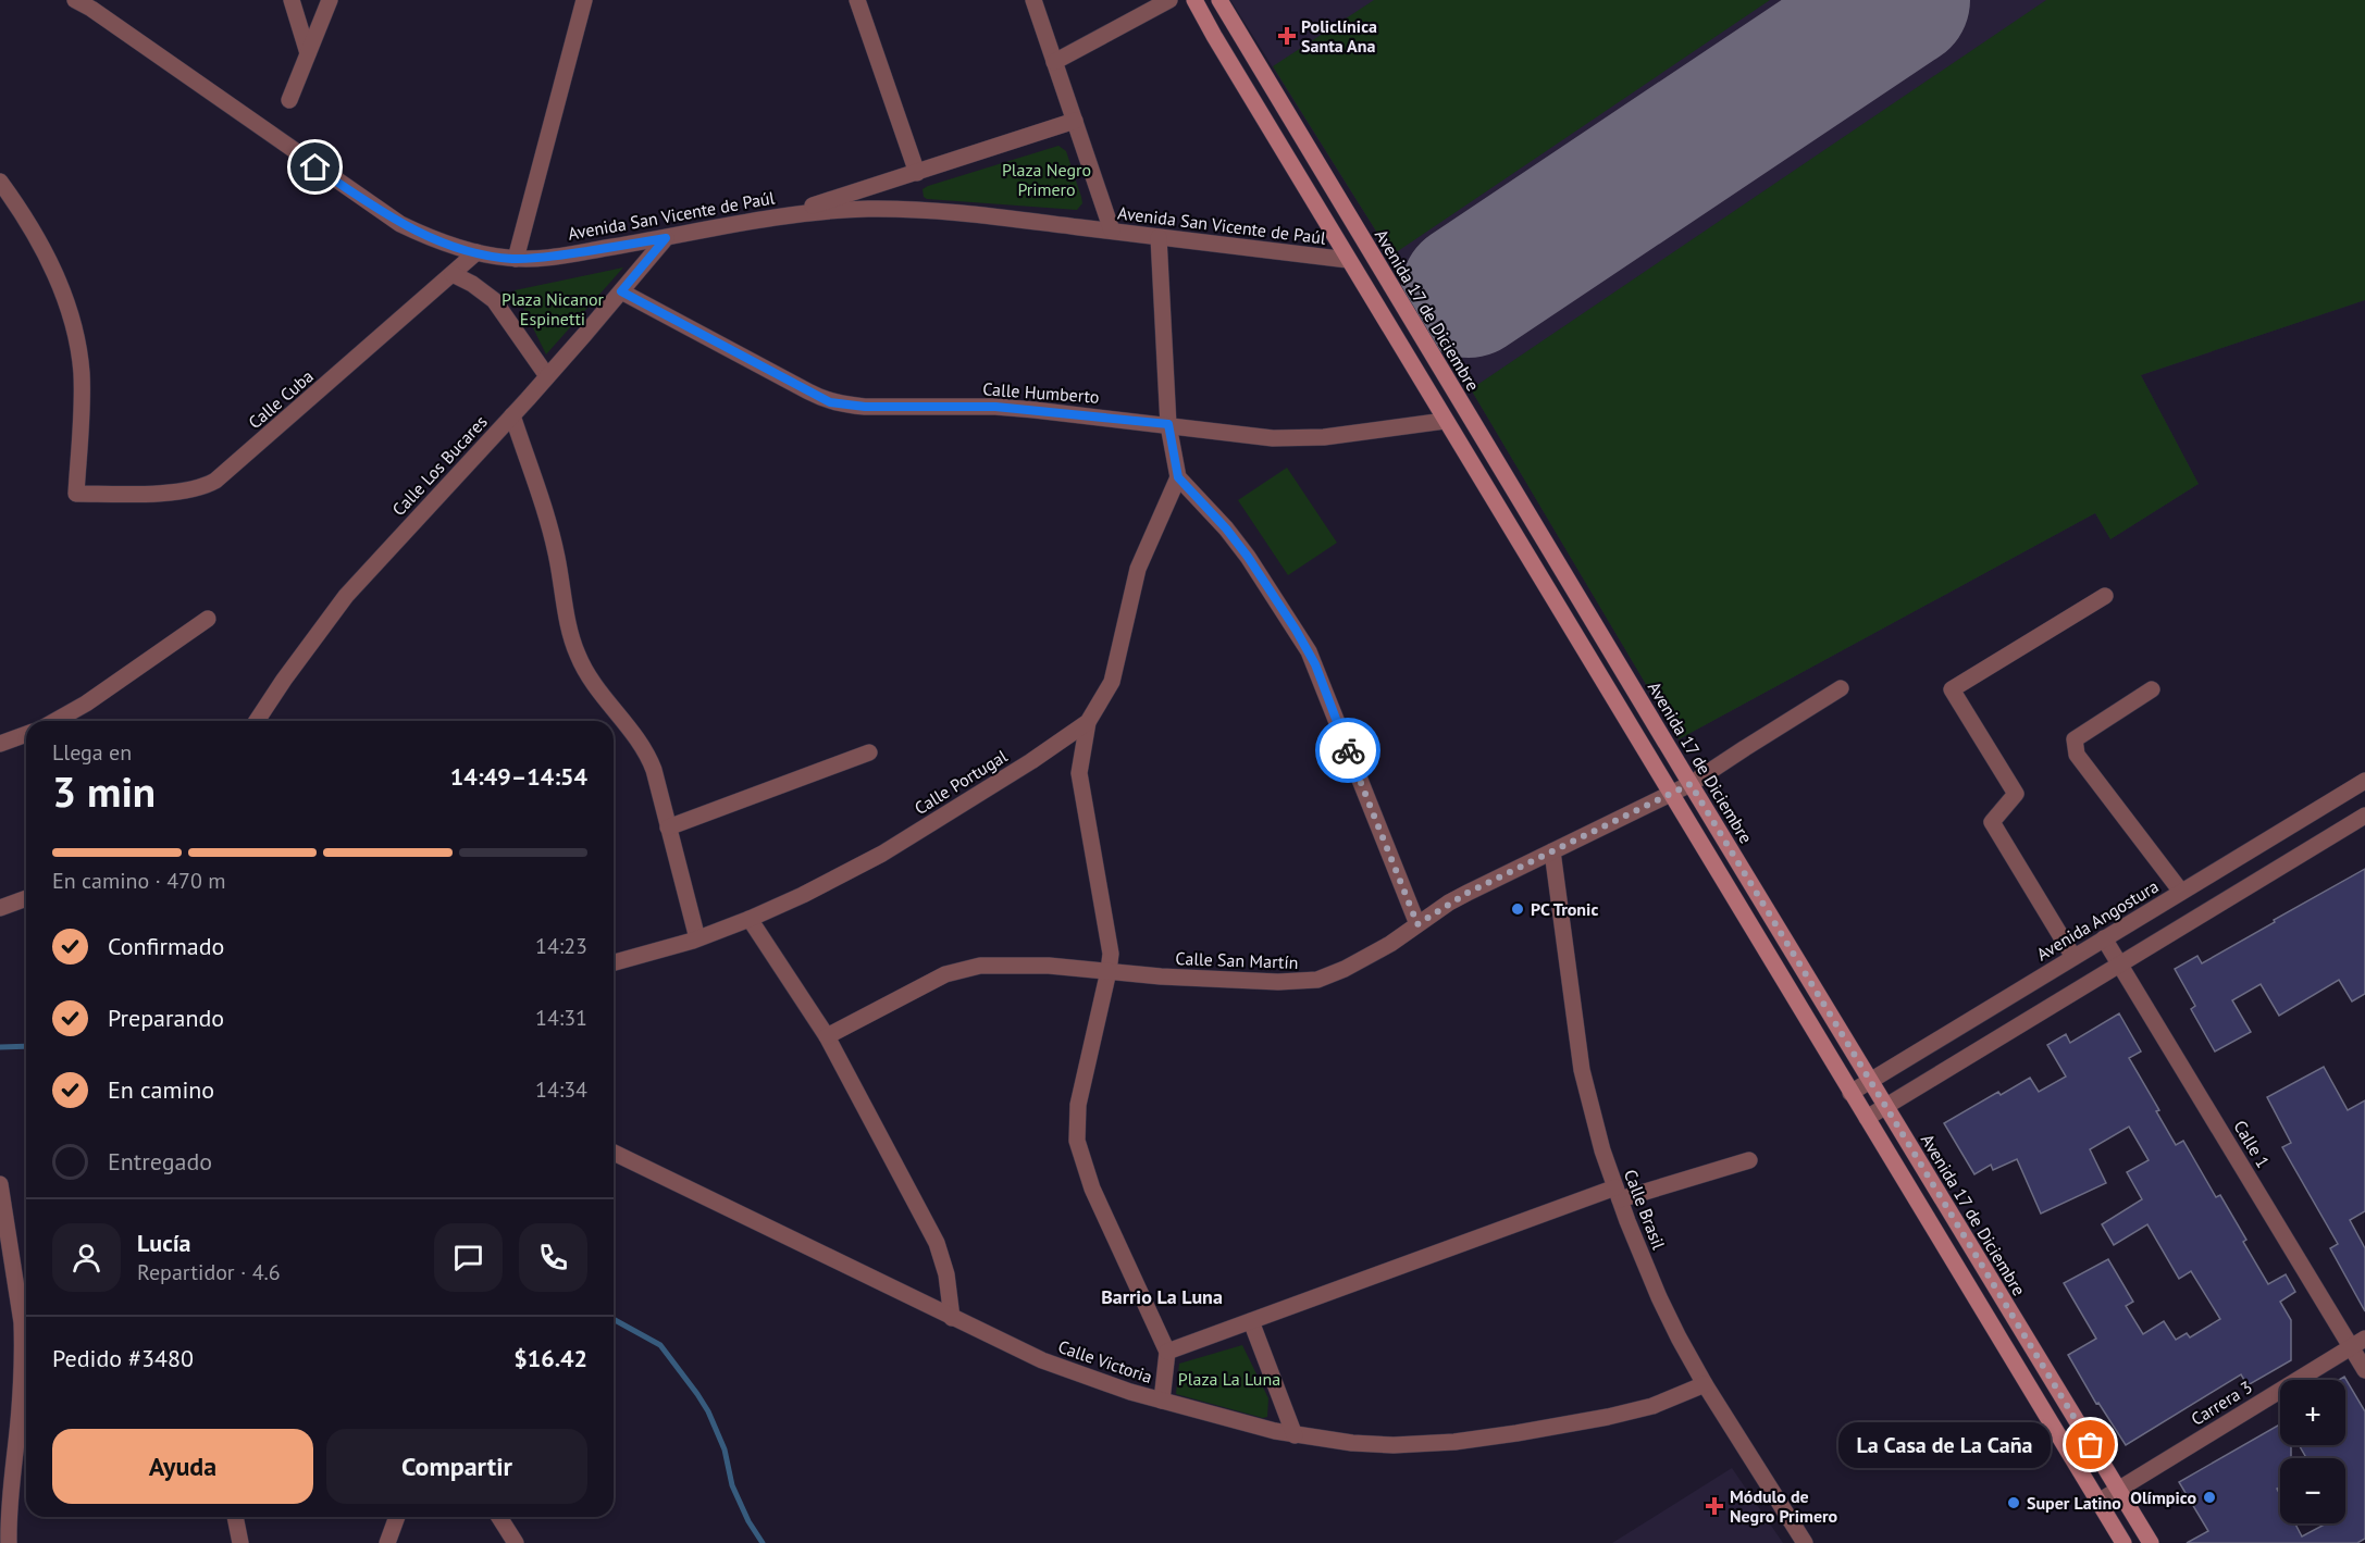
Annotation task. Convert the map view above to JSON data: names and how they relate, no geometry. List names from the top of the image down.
{
  "streets": {
    "street": [
      "Avenida San Vicente de Paúl",
      "Avenida 17 de Diciembre",
      "Calle Humberto",
      "Calle Cuba",
      "Calle Los Bucares",
      "Calle Portugal",
      "Avenida Angostura",
      "Calle San Martín",
      "Calle 1",
      "Calle Brasil",
      "Calle Victoria",
      "Carrera 3"
    ]
  },
  "crossings": [
    ["Avenida San Vicente de Paúl", "Calle Cuba"],
    ["Avenida San Vicente de Paúl", "Calle Los Bucares"],
    ["Avenida 17 de Diciembre", "Avenida Angostura"],
    ["Avenida 17 de Diciembre", "Calle San Martín"],
    ["Avenida 17 de Diciembre", "Carrera 3"],
    ["Calle Humberto", "Calle Los Bucares"],
    ["Avenida Angostura", "Calle 1"],
    ["Calle San Martín", "Calle Brasil"],
    ["Calle 1", "Carrera 3"],
    ["Calle Brasil", "Calle Victoria"]
  ],
  "districts": ["Barrio La Luna"],
  "parks": ["Plaza Negro Primero", "Plaza Nicanor Espinetti", "Plaza La Luna"],
  "places": {
    "health": ["Policlínica Santa Ana", "Módulo de Negro Primero"],
    "other": [
      "PC Tronic",
      "La Casa de La Caña",
      "Olímpico",
      "Super Latino"
    ]
  },
  "page": {
    "heading": ["3 min", "Llega en", "14:49–14:54"],
    "panel": [
      "Lucía",
      "Repartidor · 4.6",
      "Pedido #3480",
      "$16.42"
    ],
    "bar": "En camino · 470 m",
    "list": [
      ["Confirmado", "14:23"],
      ["Preparando", "14:31"],
      ["En camino", "14:34"],
      "Entregado"
    ],
    "map_buttons": ["+", "−"],
    "buttons": ["Ayuda", "Compartir"],
    "bubble": "La Casa de La Caña"
  }
}
